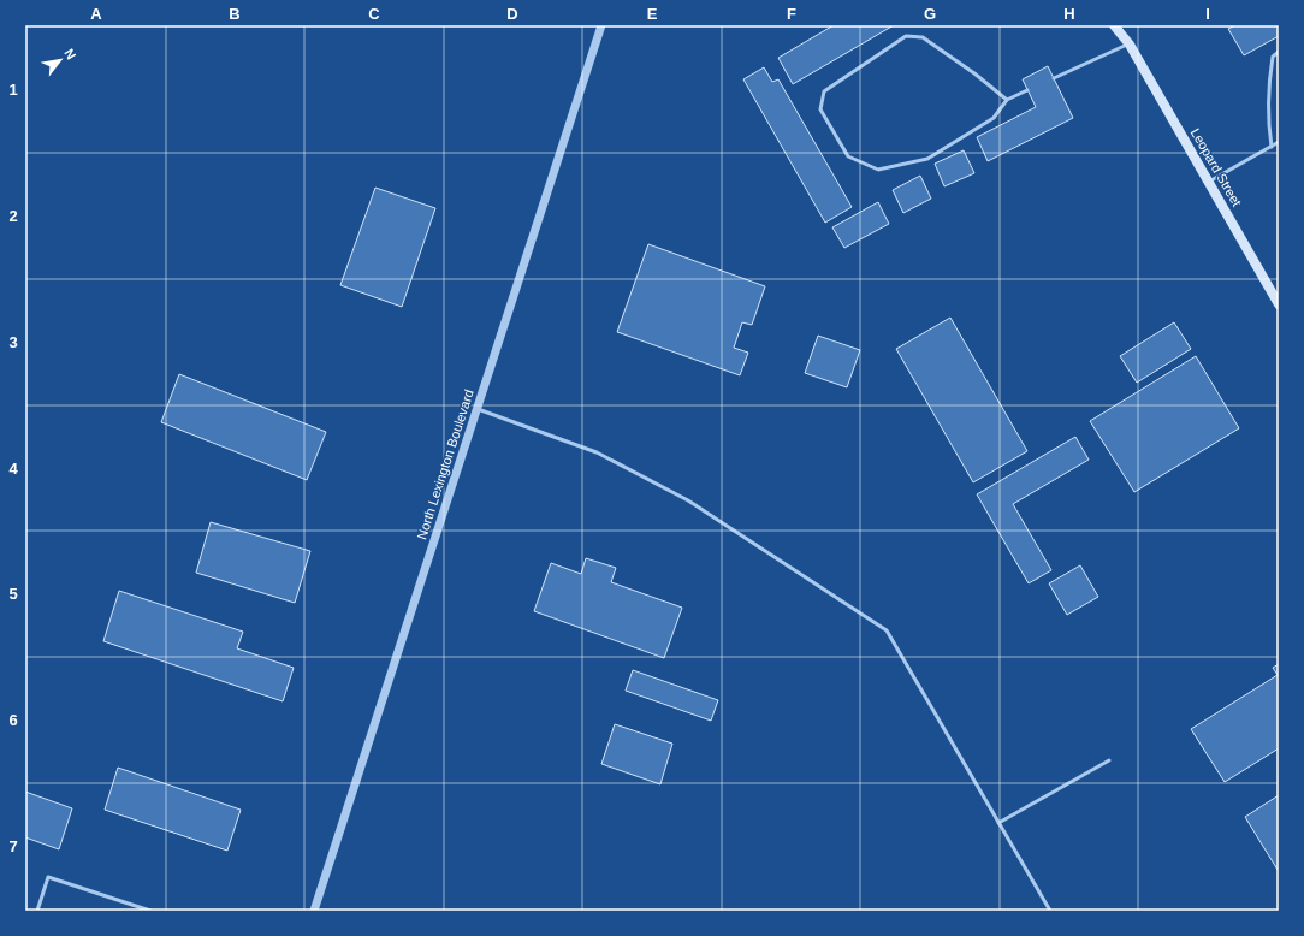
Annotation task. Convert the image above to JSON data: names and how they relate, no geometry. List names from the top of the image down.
{
  "streets": {
    "main road": ["Leopard Street"],
    "street": ["North Lexington Boulevard"]
  },
  "north": "top right",
  "grid": {
    "columns": [
      "A",
      "B",
      "C",
      "D",
      "E",
      "F",
      "G",
      "H",
      "I"
    ],
    "rows": [
      "1",
      "2",
      "3",
      "4",
      "5",
      "6",
      "7"
    ]
  }
}
